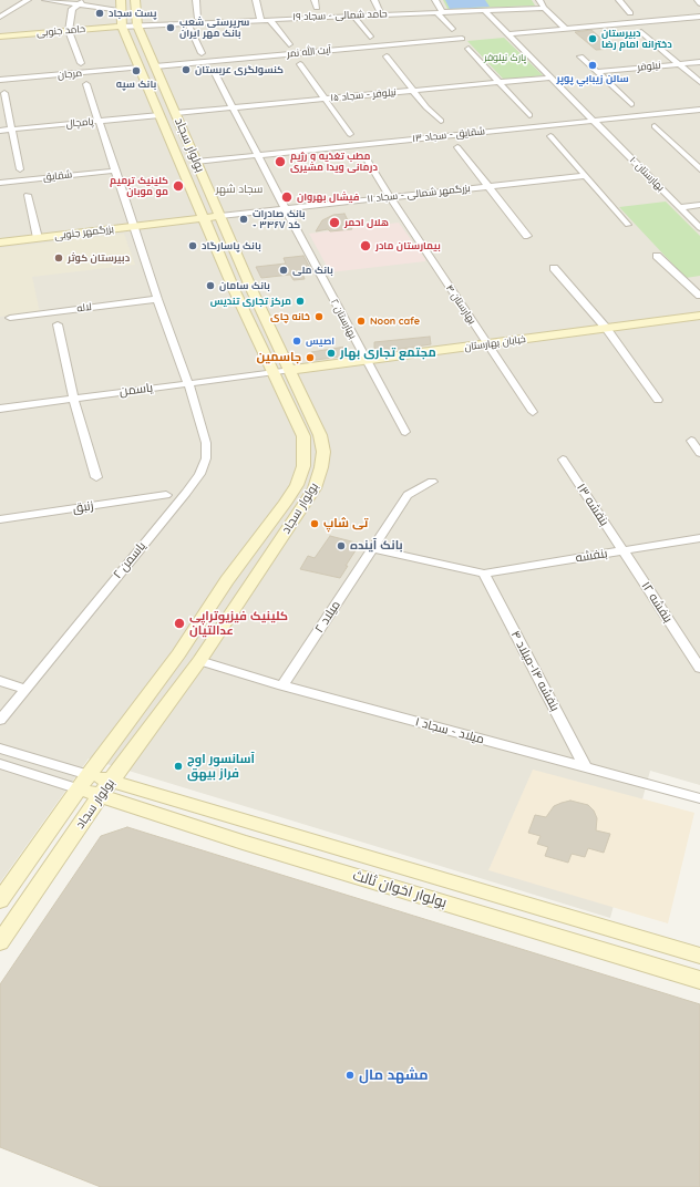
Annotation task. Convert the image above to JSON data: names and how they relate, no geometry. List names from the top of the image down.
{
  "streets": {
    "main road": [
      "حامد جنوبی",
      "بولوار سجاد",
      "بزرگمهر جنوبی",
      "خیابان بهارستان",
      "بولوار اخوان ثالث"
    ],
    "street": [
      "حامد شمالی - سجاد ۱۹",
      "آیت الله نمر",
      "نیلوفر",
      "مرجان",
      "نیلوفر - سجاد ۱۵",
      "پامچال",
      "شقایق - سجاد ۱۳",
      "بهارستان ۱۰",
      "شقایق",
      "بزرگمهر شمالی - سجاد ۱۱",
      "بهارستان ۴",
      "لاله",
      "بهارستان ۲",
      "یاسمن",
      "بنفشه ۱۳",
      "زنبق",
      "بنفشه",
      "یاسمن ۲",
      "بنفشه ۱۲",
      "میلاد ۲",
      "بنفشه ۱۴-میلاد ۴",
      "میلاد - سجاد ۱"
    ]
  },
  "crossings": [
    ["حامد شمالی - سجاد ۱۹", "حامد جنوبی"],
    ["حامد شمالی - سجاد ۱۹", "بولوار سجاد"],
    ["حامد شمالی - سجاد ۱۹", "بهارستان ۱۰"],
    ["حامد جنوبی", "بولوار سجاد"],
    ["آیت الله نمر", "بولوار سجاد"],
    ["مرجان", "بولوار سجاد"],
    ["نیلوفر - سجاد ۱۵", "بولوار سجاد"],
    ["نیلوفر - سجاد ۱۵", "بهارستان ۱۰"],
    ["نیلوفر - سجاد ۱۵", "بهارستان ۲"],
    ["پامچال", "بولوار سجاد"],
    ["پامچال", "یاسمن ۲"],
    ["شقایق - سجاد ۱۳", "بولوار سجاد"],
    ["شقایق - سجاد ۱۳", "بهارستان ۱۰"],
    ["شقایق - سجاد ۱۳", "بهارستان ۲"],
    ["بولوار سجاد", "بزرگمهر شمالی - سجاد ۱۱"],
    ["بولوار سجاد", "بزرگمهر جنوبی"],
    ["بولوار سجاد", "خیابان بهارستان"],
    ["بولوار سجاد", "یاسمن"],
    ["بولوار سجاد", "میلاد - سجاد ۱"],
    ["بولوار سجاد", "بولوار اخوان ثالث"],
    ["شقایق", "یاسمن ۲"],
    ["بزرگمهر شمالی - سجاد ۱۱", "بزرگمهر جنوبی"],
    ["بزرگمهر شمالی - سجاد ۱۱", "بهارستان ۴"],
    ["بزرگمهر شمالی - سجاد ۱۱", "بهارستان ۲"],
    ["بزرگمهر جنوبی", "یاسمن ۲"],
    ["بهارستان ۴", "خیابان بهارستان"],
    ["لاله", "یاسمن ۲"],
    ["بهارستان ۲", "خیابان بهارستان"],
    ["خیابان بهارستان", "یاسمن"],
    ["یاسمن", "یاسمن ۲"],
    ["بنفشه ۱۳", "بنفشه"],
    ["بنفشه ۱۳", "بنفشه ۱۲"],
    ["بنفشه", "بنفشه ۱۲"],
    ["بنفشه", "بنفشه ۱۴-میلاد ۴"],
    ["میلاد ۲", "میلاد - سجاد ۱"],
    ["بنفشه ۱۴-میلاد ۴", "میلاد - سجاد ۱"]
  ],
  "districts": ["سجاد شهر"],
  "parks": ["پارک نیلوفر"],
  "places": [
    "پست سجاد",
    "سرپرستی شعب بانک مهر ایران",
    "دبیرستان دخترانه امام رضا",
    "سالن زيبابي پوپر",
    "کنسولگری عربستان",
    "بانک سپه",
    "مطب تغذیه و رژیم درمانی ویدا مشیری",
    "کلینیک ترمیم مو موبان",
    "فیشال بهروان",
    "بانک صادرات - کد ۳۴۶۷",
    "هلال احمر",
    "بانک پاسارگاد",
    "بیمارستان مادر",
    "دبیرستان کوثر",
    "بانک ملی",
    "بانک سامان",
    "مرکز تجاری تندیس",
    "خانه چای",
    "Noon cafe",
    "اصیس",
    "مجتمع تجاری بهار",
    "جاسمین",
    "تی شاپ",
    "بانک آینده",
    "کلینیک فیزیوتراپی عدالتیان",
    "آسانسور اوج فراز بیهق",
    "مشهد مال"
  ]
}
